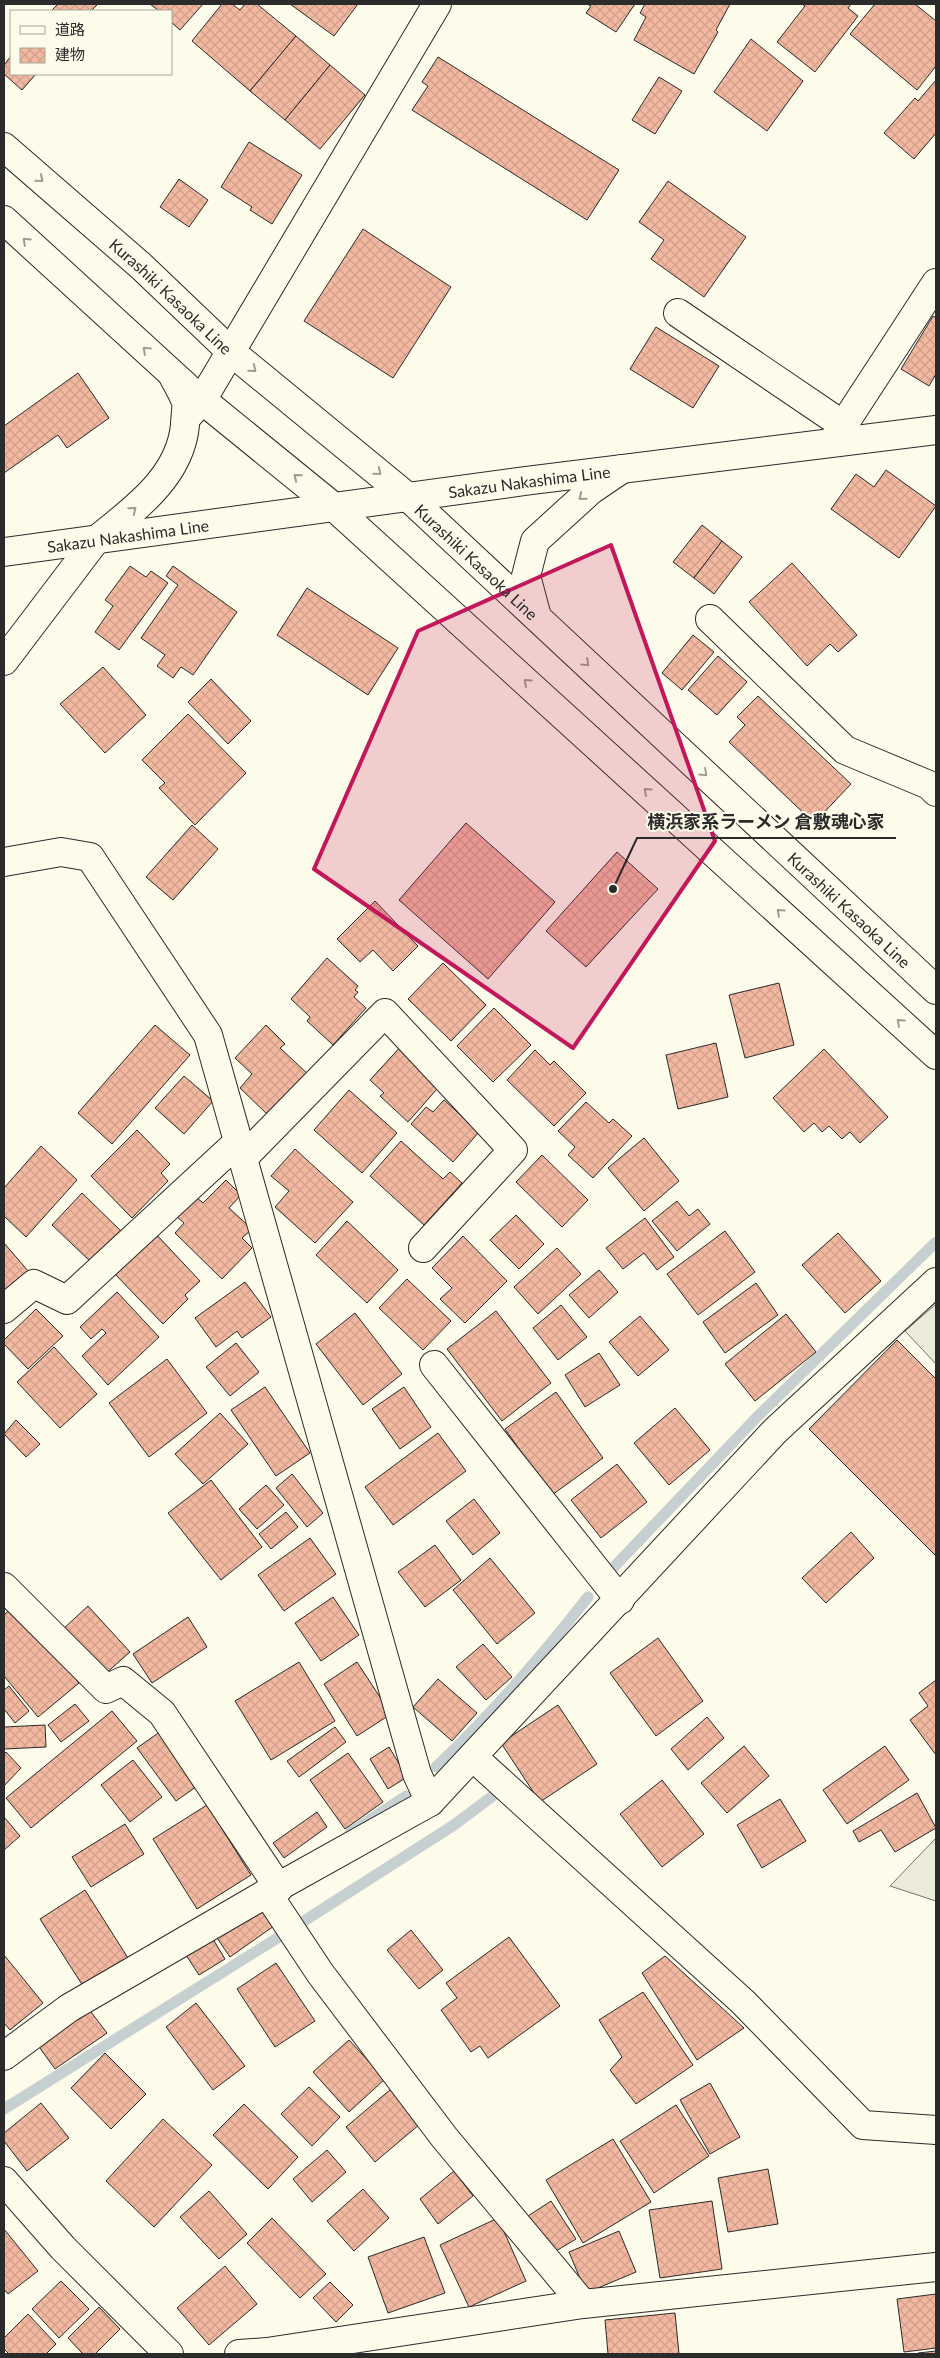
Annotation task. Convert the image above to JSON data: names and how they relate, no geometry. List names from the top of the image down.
{
  "streets": {
    "street": ["Kurashiki Kasaoka Line", "Sakazu Nakashima Line"]
  },
  "crossings": [
    ["Kurashiki Kasaoka Line", "Sakazu Nakashima Line"]
  ],
  "places": ["横浜家系ラーメン 倉敷魂心家"],
  "legend": ["道路", "建物"]
}
